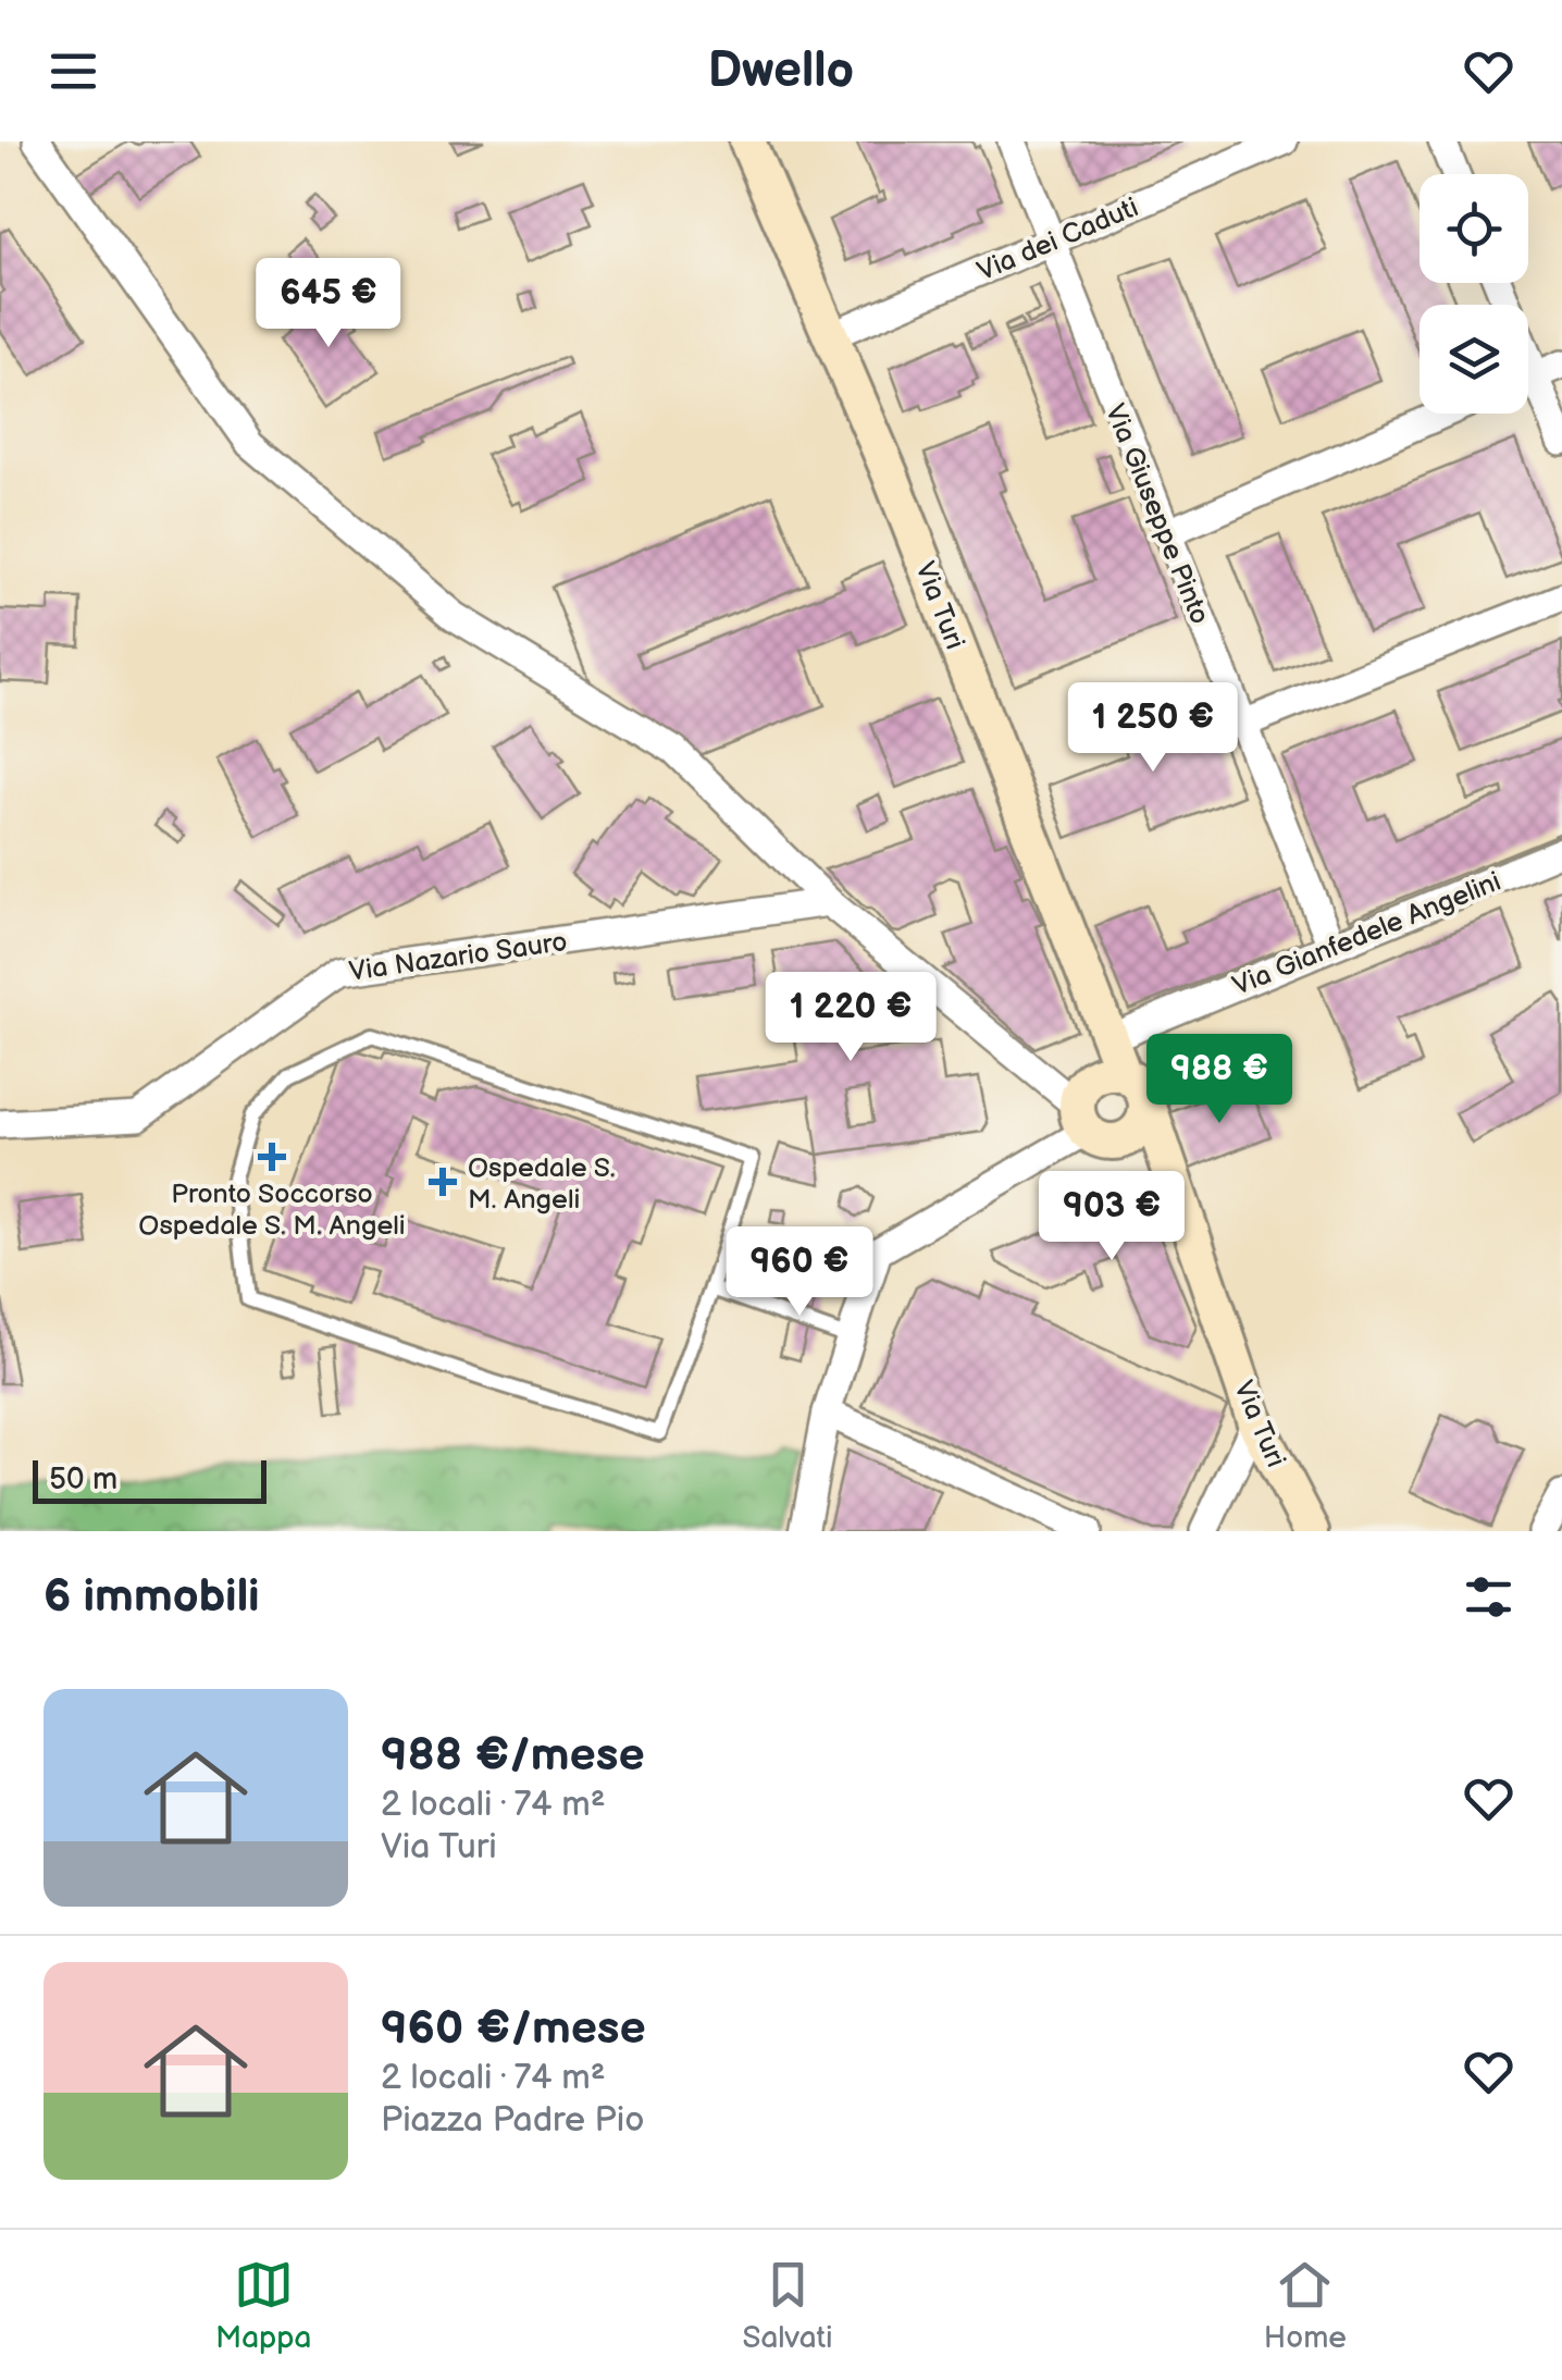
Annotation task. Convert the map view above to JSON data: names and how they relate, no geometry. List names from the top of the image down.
{
  "streets": {
    "street": [
      "Via dei Caduti",
      "Via Giuseppe Pinto",
      "Via Turi",
      "Via Gianfedele Angelini",
      "Via Nazario Sauro"
    ]
  },
  "crossings": [
    ["Via dei Caduti", "Via Giuseppe Pinto"],
    ["Via dei Caduti", "Via Turi"],
    ["Via Giuseppe Pinto", "Via Gianfedele Angelini"],
    ["Via Turi", "Via Gianfedele Angelini"]
  ],
  "places": {
    "health": ["Pronto Soccorso Ospedale S. M. Angeli", "Ospedale S. M. Angeli"]
  },
  "scale_bar": "50 m",
  "page": {
    "header": "Dwello",
    "price": [
      "645 €",
      "1 250 €",
      "1 220 €",
      "988 €",
      "903 €",
      "960 €"
    ],
    "scale": "50 m",
    "heading": "6 immobili",
    "list": [
      {
        "name": "988 €/mese",
        "note": "2 locali · 74 m² · Via Turi"
      },
      {
        "name": "960 €/mese",
        "note": "2 locali · 74 m² · Piazza Padre Pio"
      }
    ],
    "tabs": ["Mappa", "Salvati", "Home"]
  }
}
